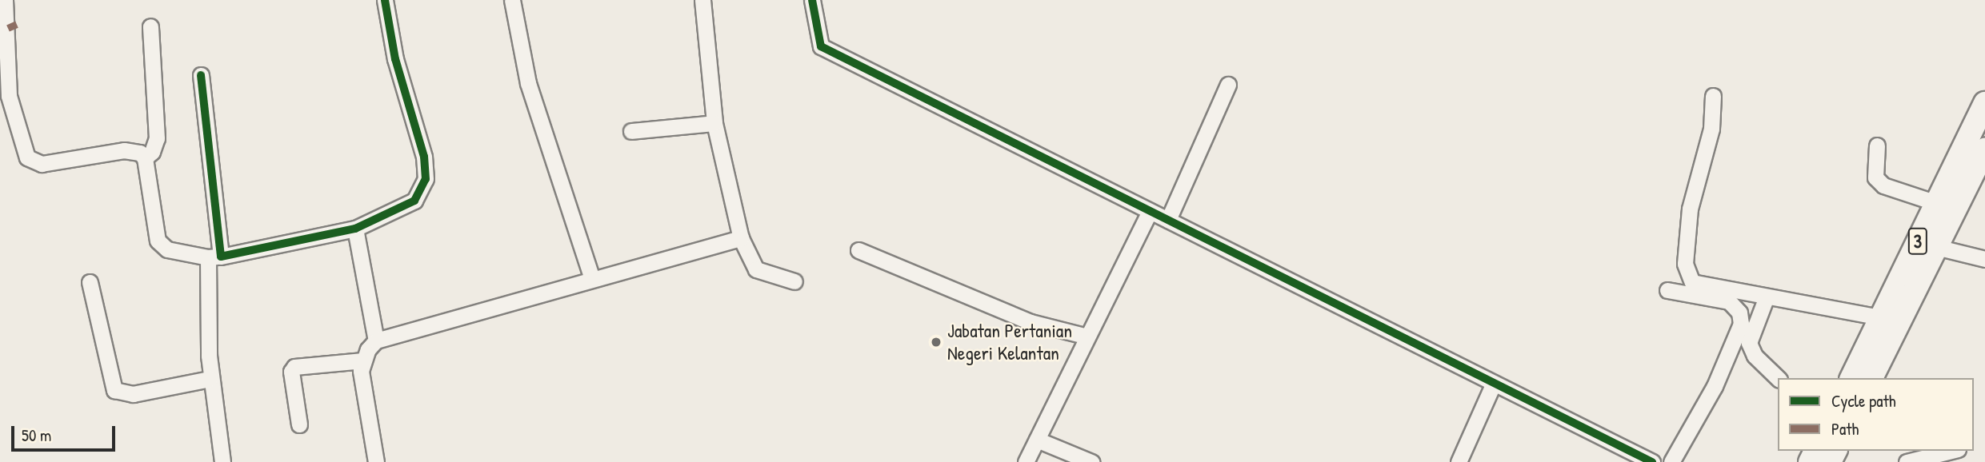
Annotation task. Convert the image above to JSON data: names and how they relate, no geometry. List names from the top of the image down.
{
  "streets": {
    "highway": ["3"]
  },
  "places": ["Jabatan Pertanian Negeri Kelantan"],
  "legend": ["Cycle path", "Path"],
  "scale_bar": "50 m"
}
